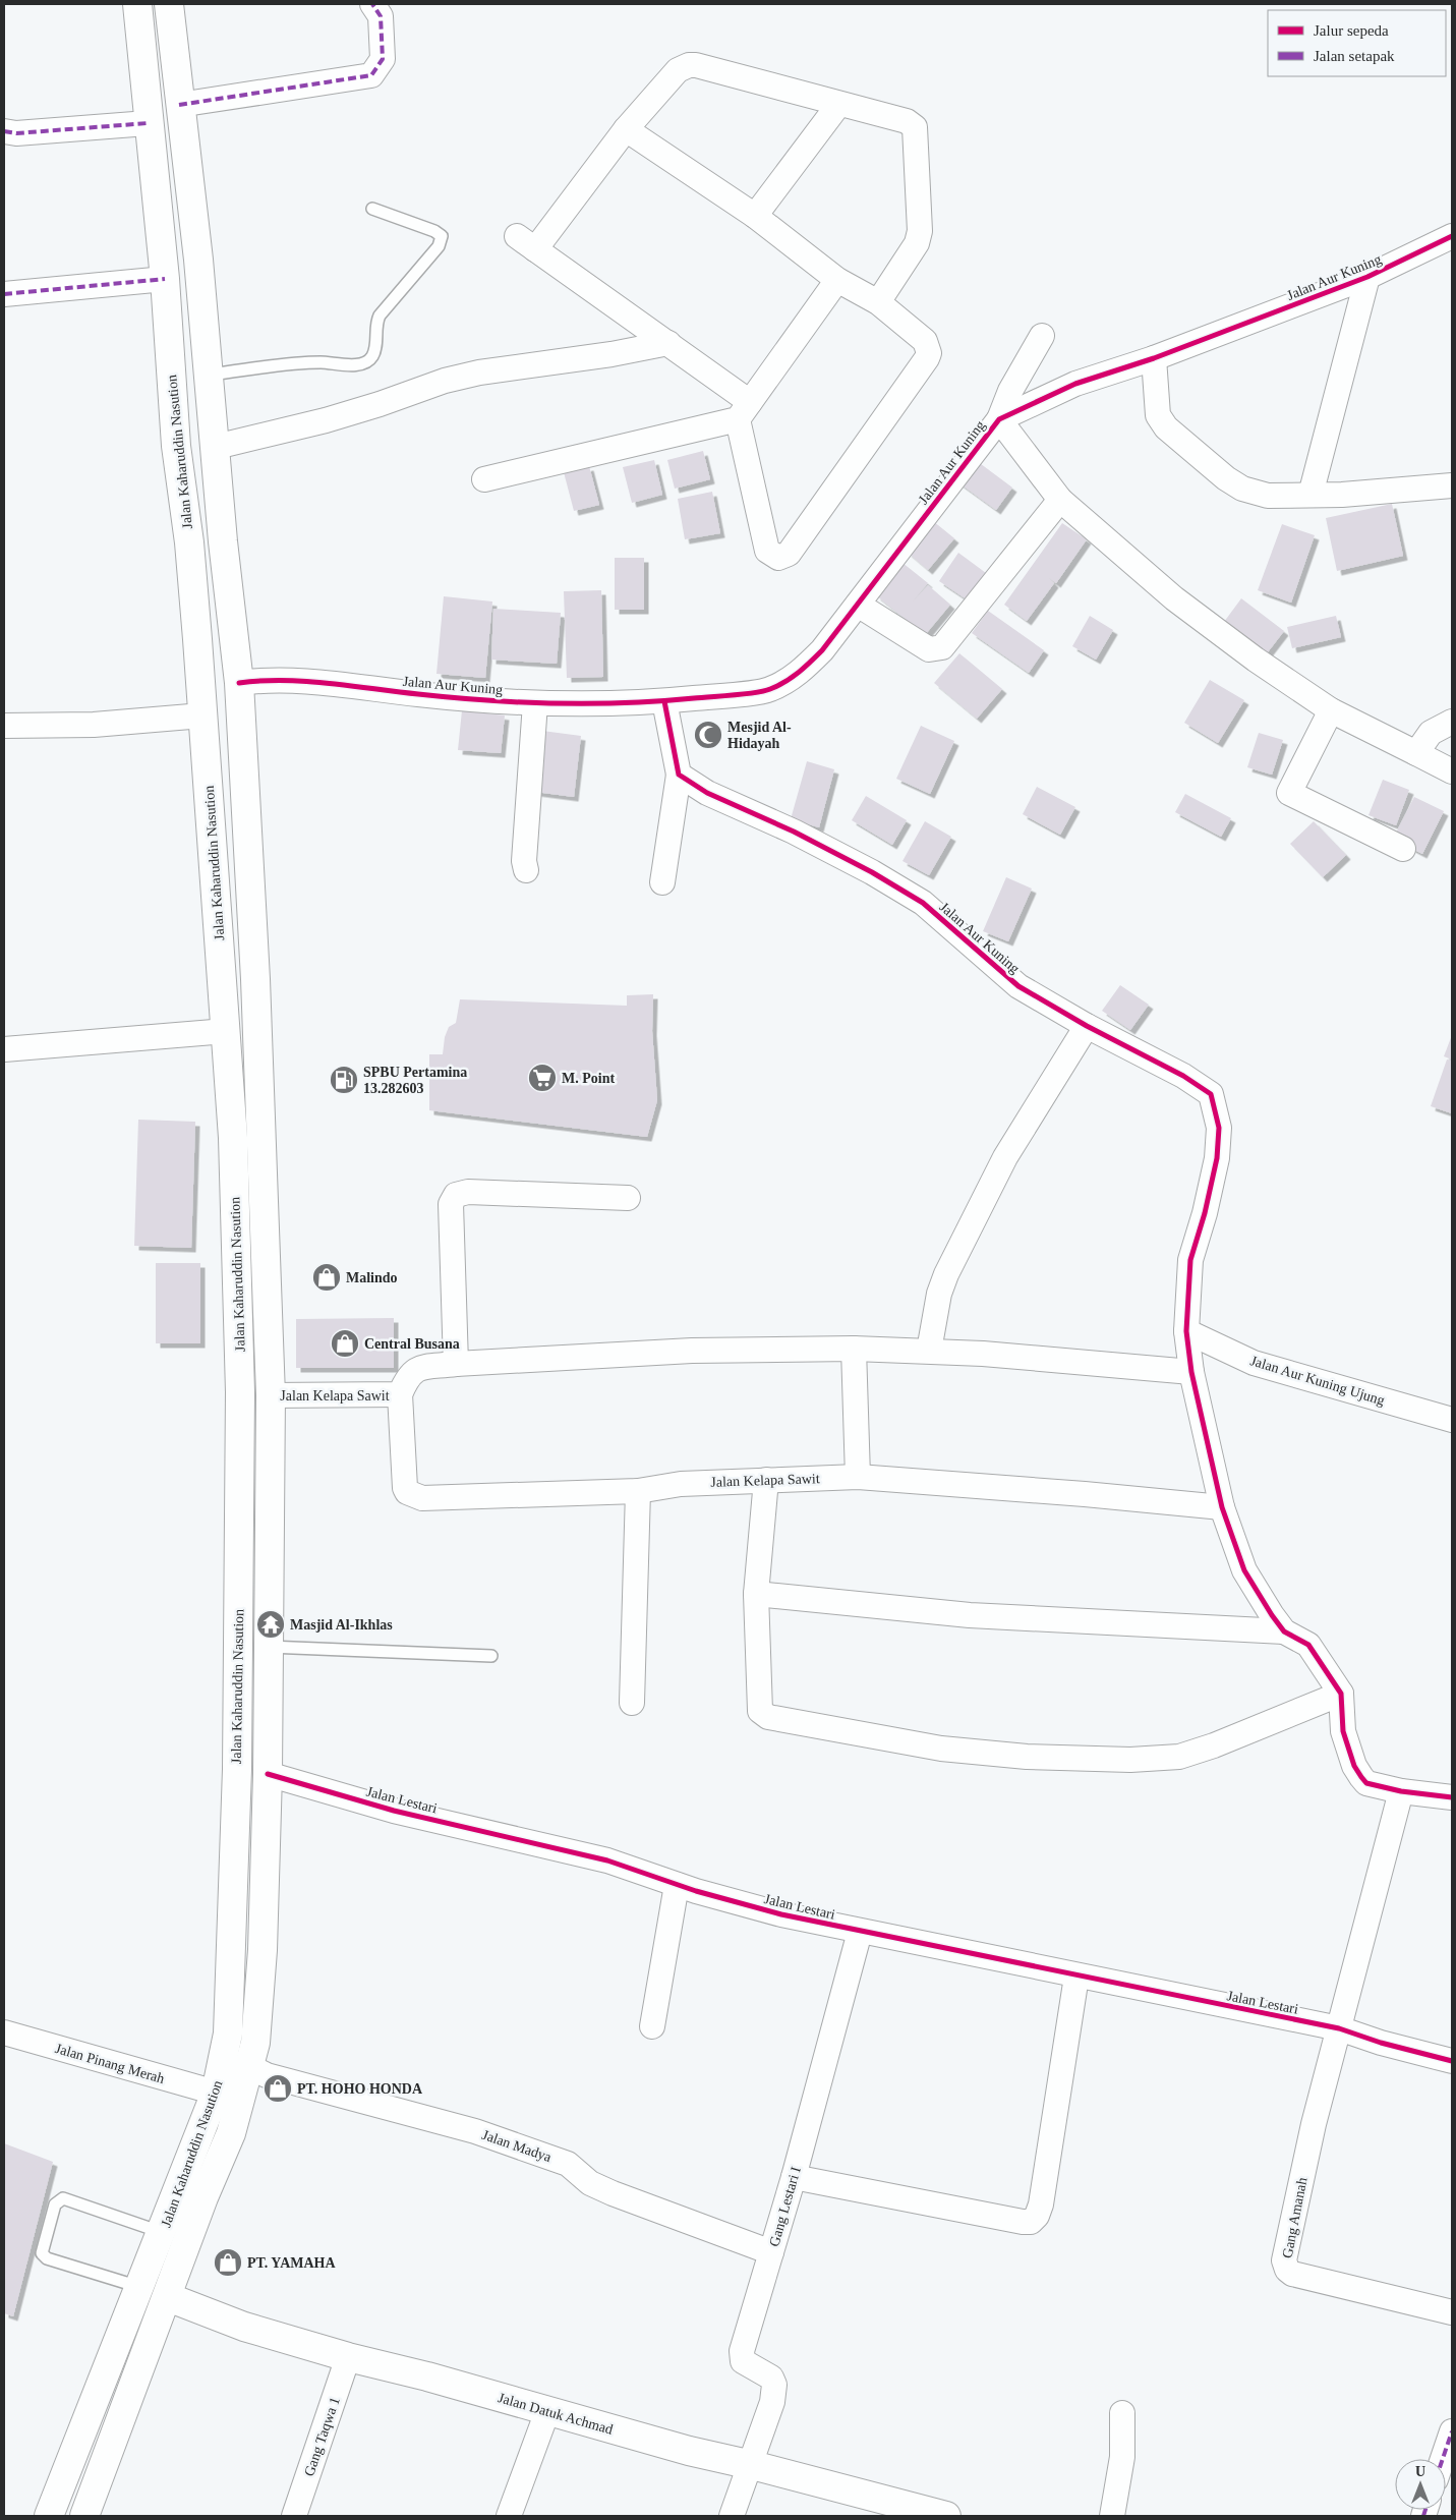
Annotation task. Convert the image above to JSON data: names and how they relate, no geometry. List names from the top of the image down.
{
  "streets": {
    "main road": ["Jalan Kaharuddin Nasution", "Jalan Datuk Achmad"],
    "street": [
      "Jalan Aur Kuning",
      "Jalan Aur Kuning Ujung",
      "Jalan Kelapa Sawit",
      "Jalan Lestari",
      "Jalan Pinang Merah",
      "Jalan Madya",
      "Gang Lestari I",
      "Gang Amanah",
      "Gang Taqwa 1"
    ]
  },
  "crossings": [
    ["Jalan Aur Kuning", "Jalan Kaharuddin Nasution"],
    ["Jalan Aur Kuning", "Jalan Aur Kuning Ujung"],
    ["Jalan Aur Kuning", "Jalan Kelapa Sawit"],
    ["Jalan Kaharuddin Nasution", "Jalan Kelapa Sawit"],
    ["Jalan Kaharuddin Nasution", "Jalan Lestari"],
    ["Jalan Kaharuddin Nasution", "Jalan Pinang Merah"],
    ["Jalan Kaharuddin Nasution", "Jalan Madya"],
    ["Jalan Kaharuddin Nasution", "Jalan Datuk Achmad"],
    ["Jalan Lestari", "Gang Lestari I"],
    ["Jalan Lestari", "Gang Amanah"],
    ["Jalan Madya", "Gang Lestari I"],
    ["Gang Lestari I", "Jalan Datuk Achmad"],
    ["Jalan Datuk Achmad", "Gang Taqwa 1"]
  ],
  "places": {
    "mosque": ["Mesjid Al- Hidayah"],
    "supermarket": ["M. Point"],
    "fuel station": ["SPBU Pertamina 13.282603"],
    "shop": [
      "Malindo",
      "Central Busana",
      "PT. HOHO HONDA",
      "PT. YAMAHA"
    ],
    "temple": ["Masjid Al-Ikhlas"]
  },
  "legend": ["Jalur sepeda", "Jalan setapak"],
  "north": "top"
}
